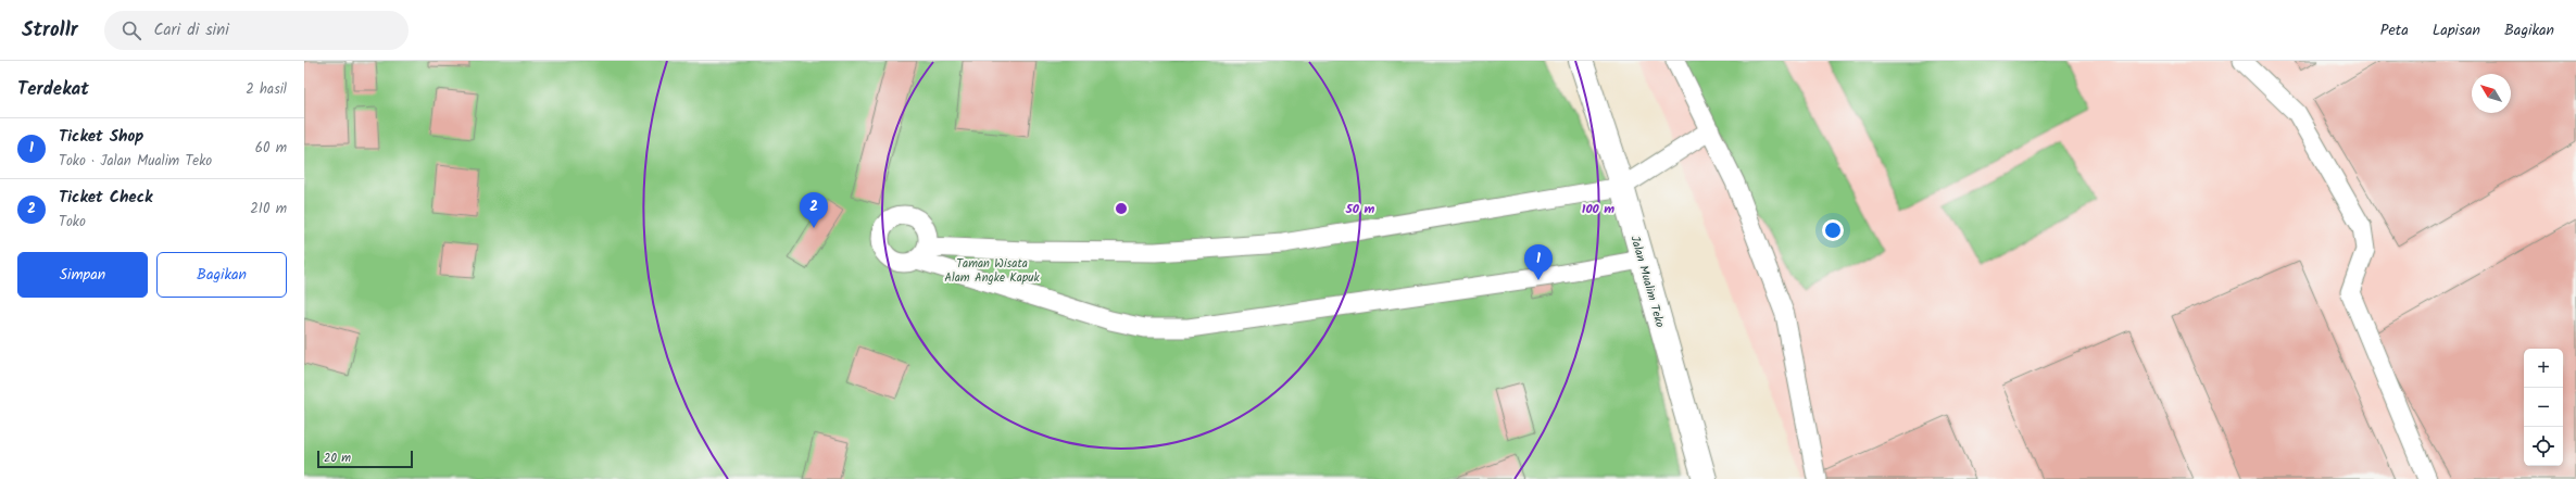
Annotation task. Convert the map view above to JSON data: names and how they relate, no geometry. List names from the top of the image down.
{
  "streets": {
    "street": ["Jalan Mualim Teko"]
  },
  "parks": ["Taman Wisata Alam Angke Kapuk"],
  "scale_bar": "20 m",
  "north": "top left",
  "page": {
    "header": "Strollr",
    "search": "Cari di sini",
    "nav": ["Peta", "Lapisan", "Bagikan"],
    "heading": ["Terdekat", "2 hasil"],
    "list": [
      {
        "mark": "1",
        "name": "Ticket Shop",
        "note": "Toko · Jalan Mualim Teko",
        "value": "60 m"
      },
      {
        "mark": "2",
        "name": "Ticket Check",
        "note": "Toko",
        "value": "210 m"
      }
    ],
    "pins": ["2", "1"],
    "buttons": ["Simpan", "Bagikan"],
    "map_buttons": ["+", "−"],
    "scale": "20 m"
  },
  "rings": ["50 m", "100 m"]
}
